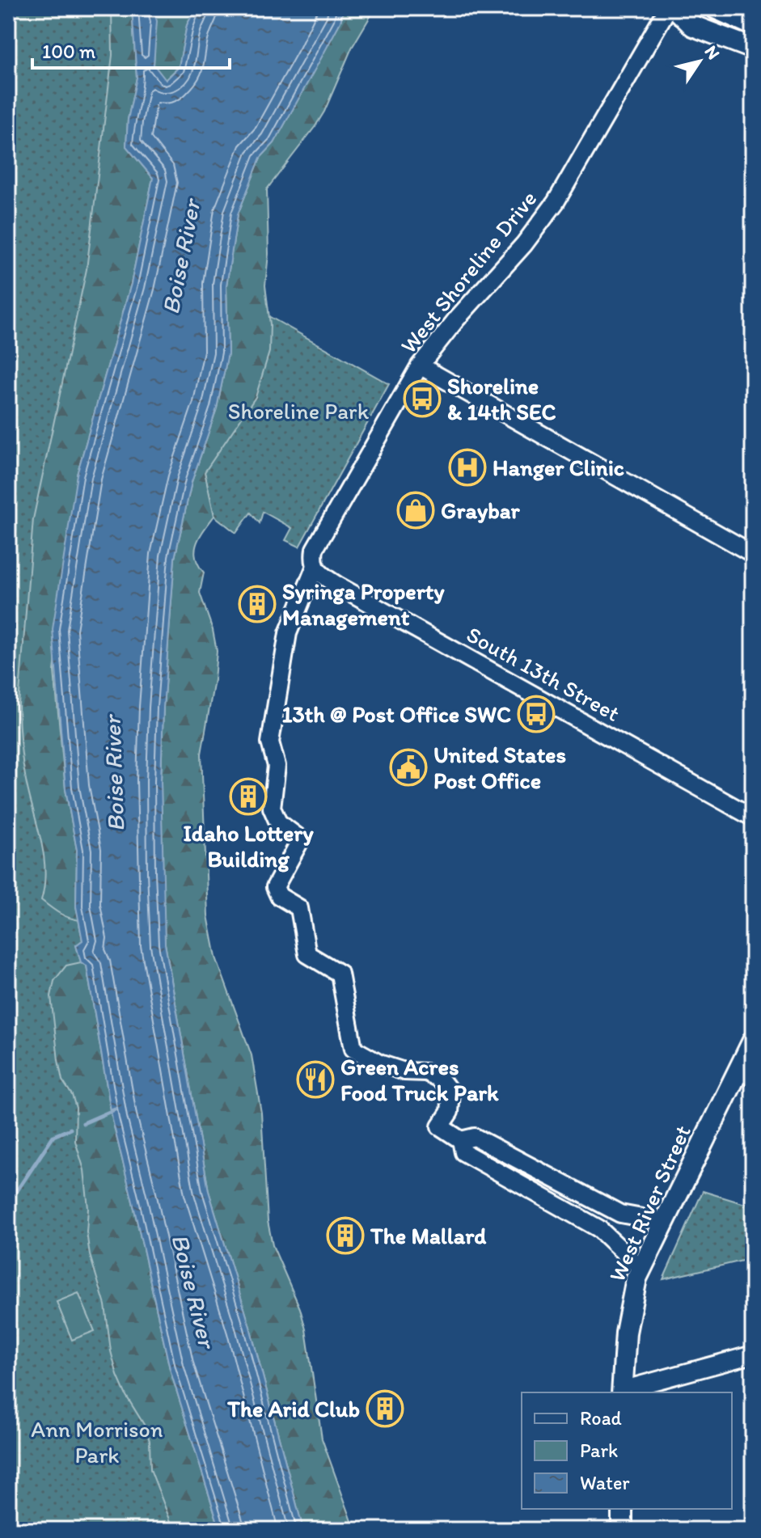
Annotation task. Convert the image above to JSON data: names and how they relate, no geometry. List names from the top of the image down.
{
  "streets": {
    "main road": ["West River Street"],
    "street": ["West Shoreline Drive", "South 13th Street"]
  },
  "crossings": [
    ["West Shoreline Drive", "South 13th Street"]
  ],
  "water": ["Boise River"],
  "parks": ["Shoreline Park", "Ann Morrison Park"],
  "places": {
    "bus stop": ["Shoreline & 14th SEC", "13th @ Post Office SWC"],
    "hospital": ["Hanger Clinic"],
    "shop": ["Graybar"],
    "building": [
      "Syringa Property Management",
      "Idaho Lottery Building",
      "The Mallard",
      "The Arid Club"
    ],
    "public building": ["United States Post Office"],
    "restaurant": ["Green Acres Food Truck Park"]
  },
  "legend": ["Road", "Park", "Water"],
  "scale_bar": "100 m",
  "north": "top right"
}
